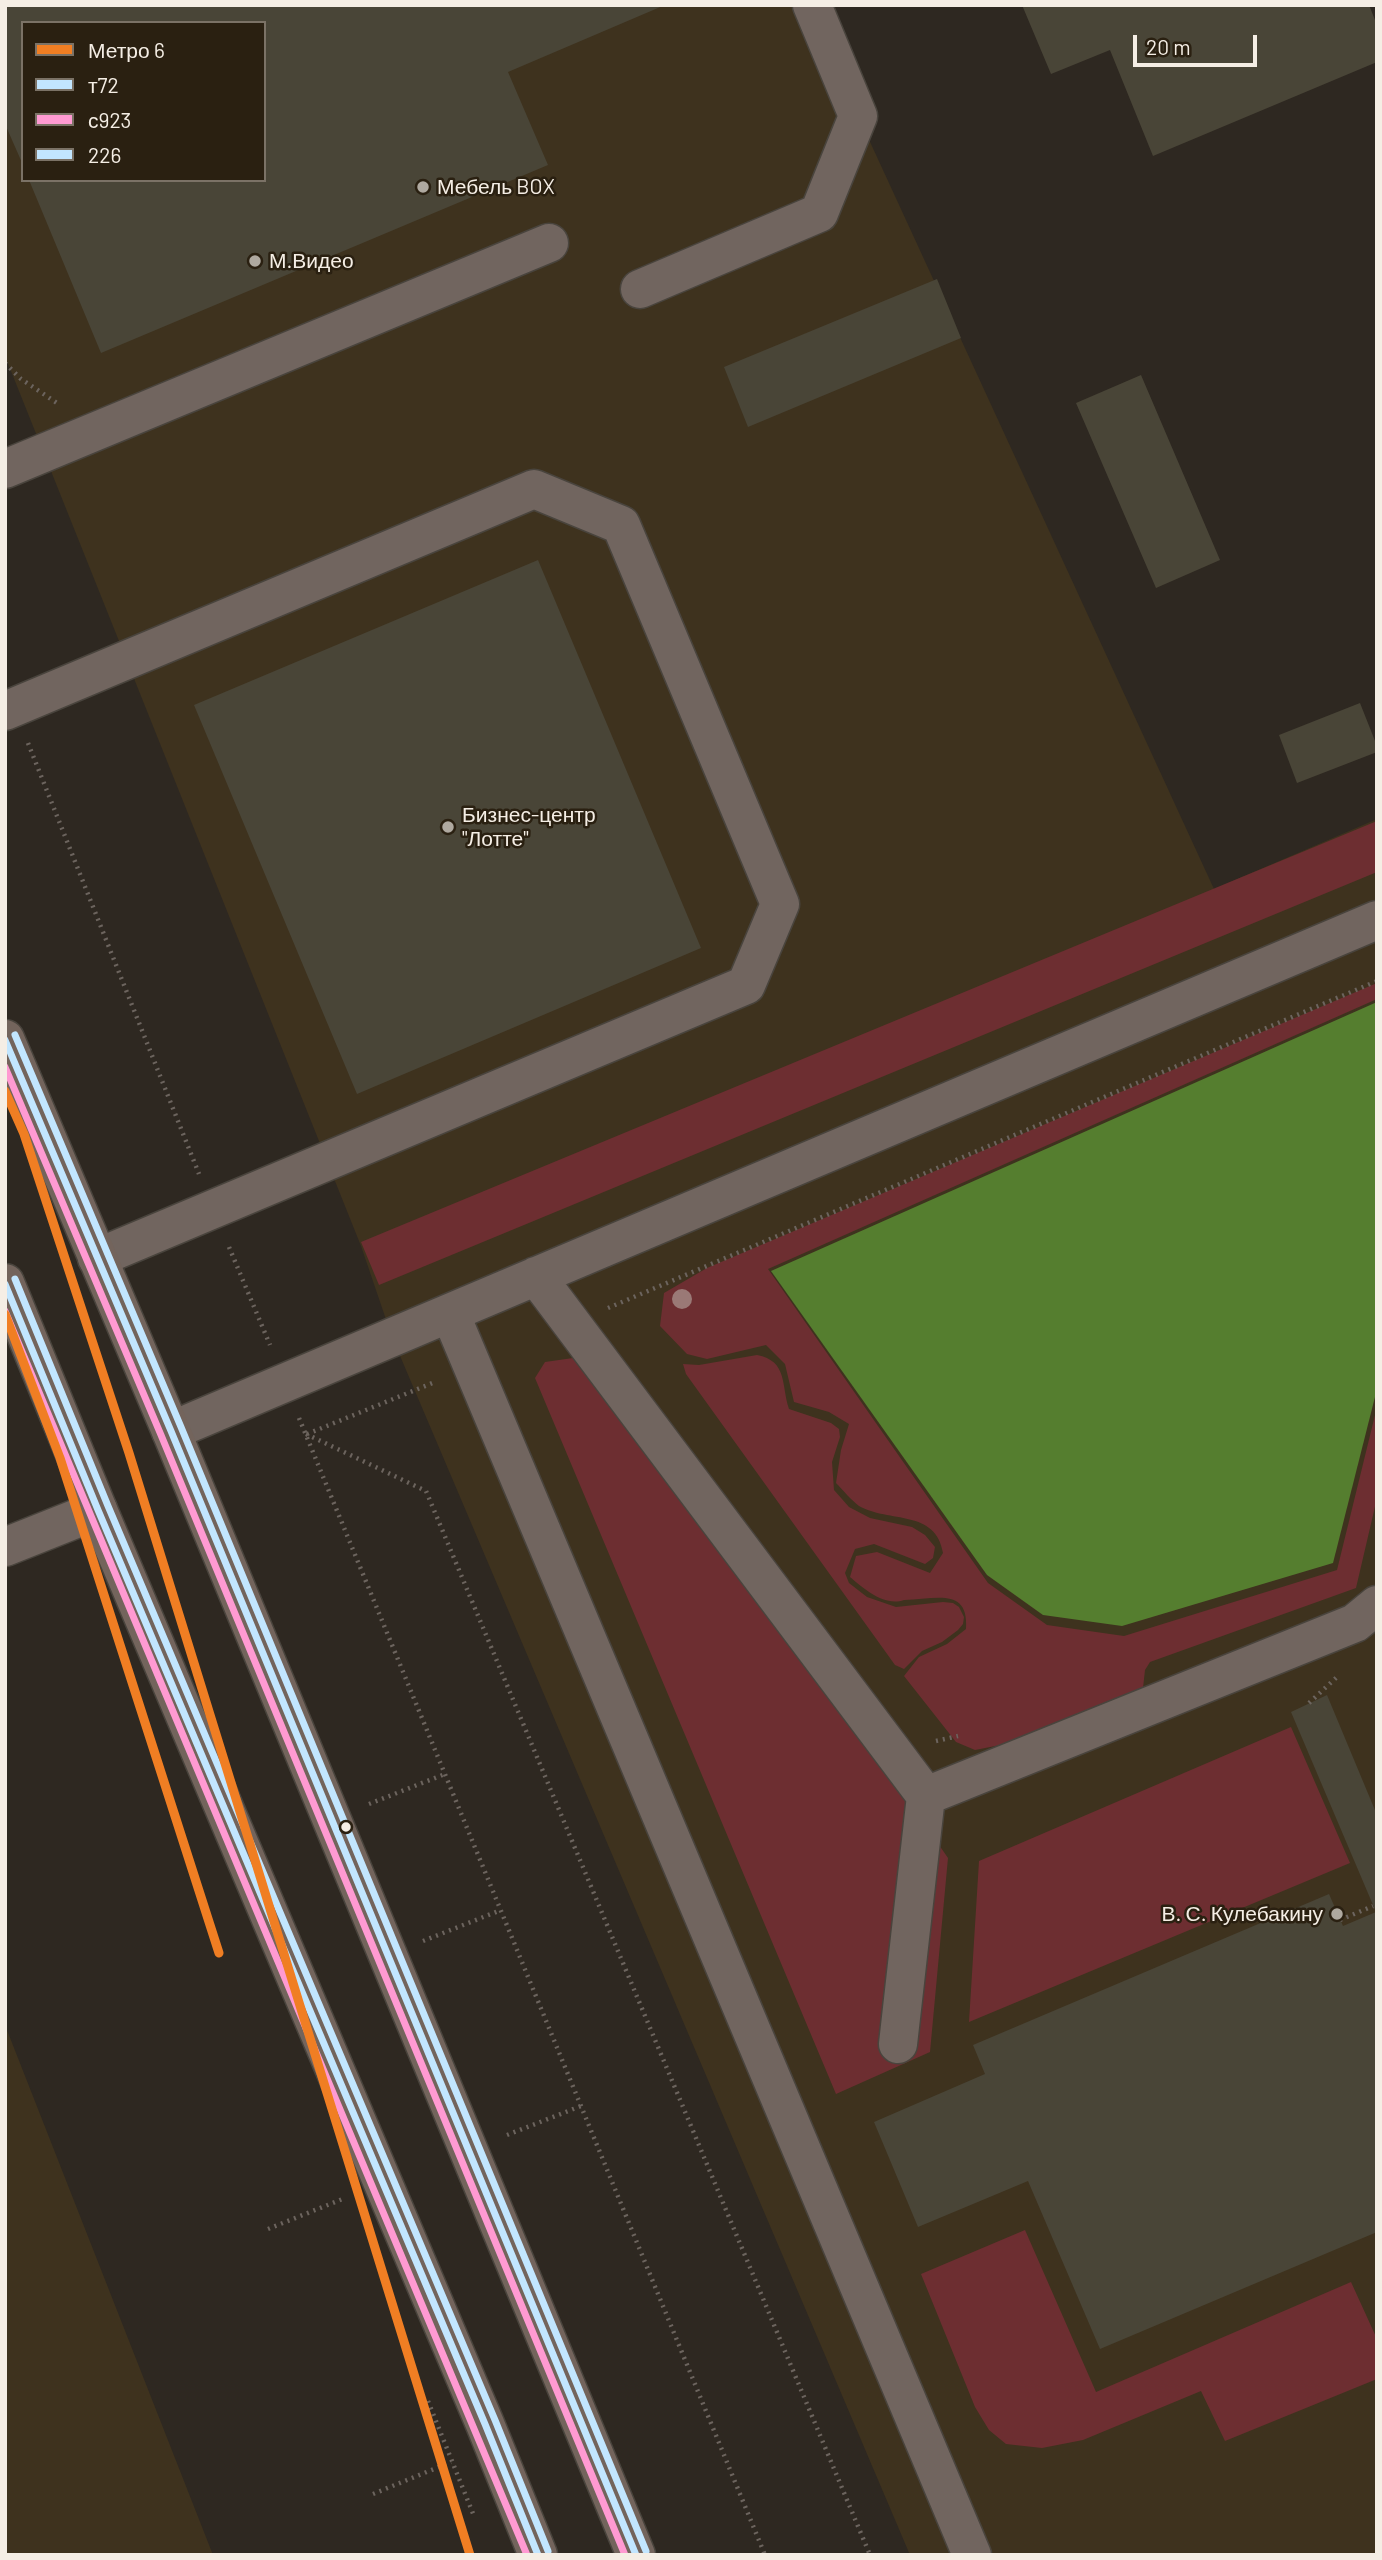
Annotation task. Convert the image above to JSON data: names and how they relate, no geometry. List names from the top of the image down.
{
  "places": [
    "Мебель BOX",
    "М.Видео",
    "Бизнес-центр \"Лотте\"",
    "В. С. Кулебакину"
  ],
  "lines": [
    "transit line 226",
    "transit line т72",
    "transit line с923",
    "metro line 6"
  ],
  "legend": [
    "Метро 6",
    "т72",
    "с923",
    "226"
  ],
  "scale_bar": "20 m"
}
